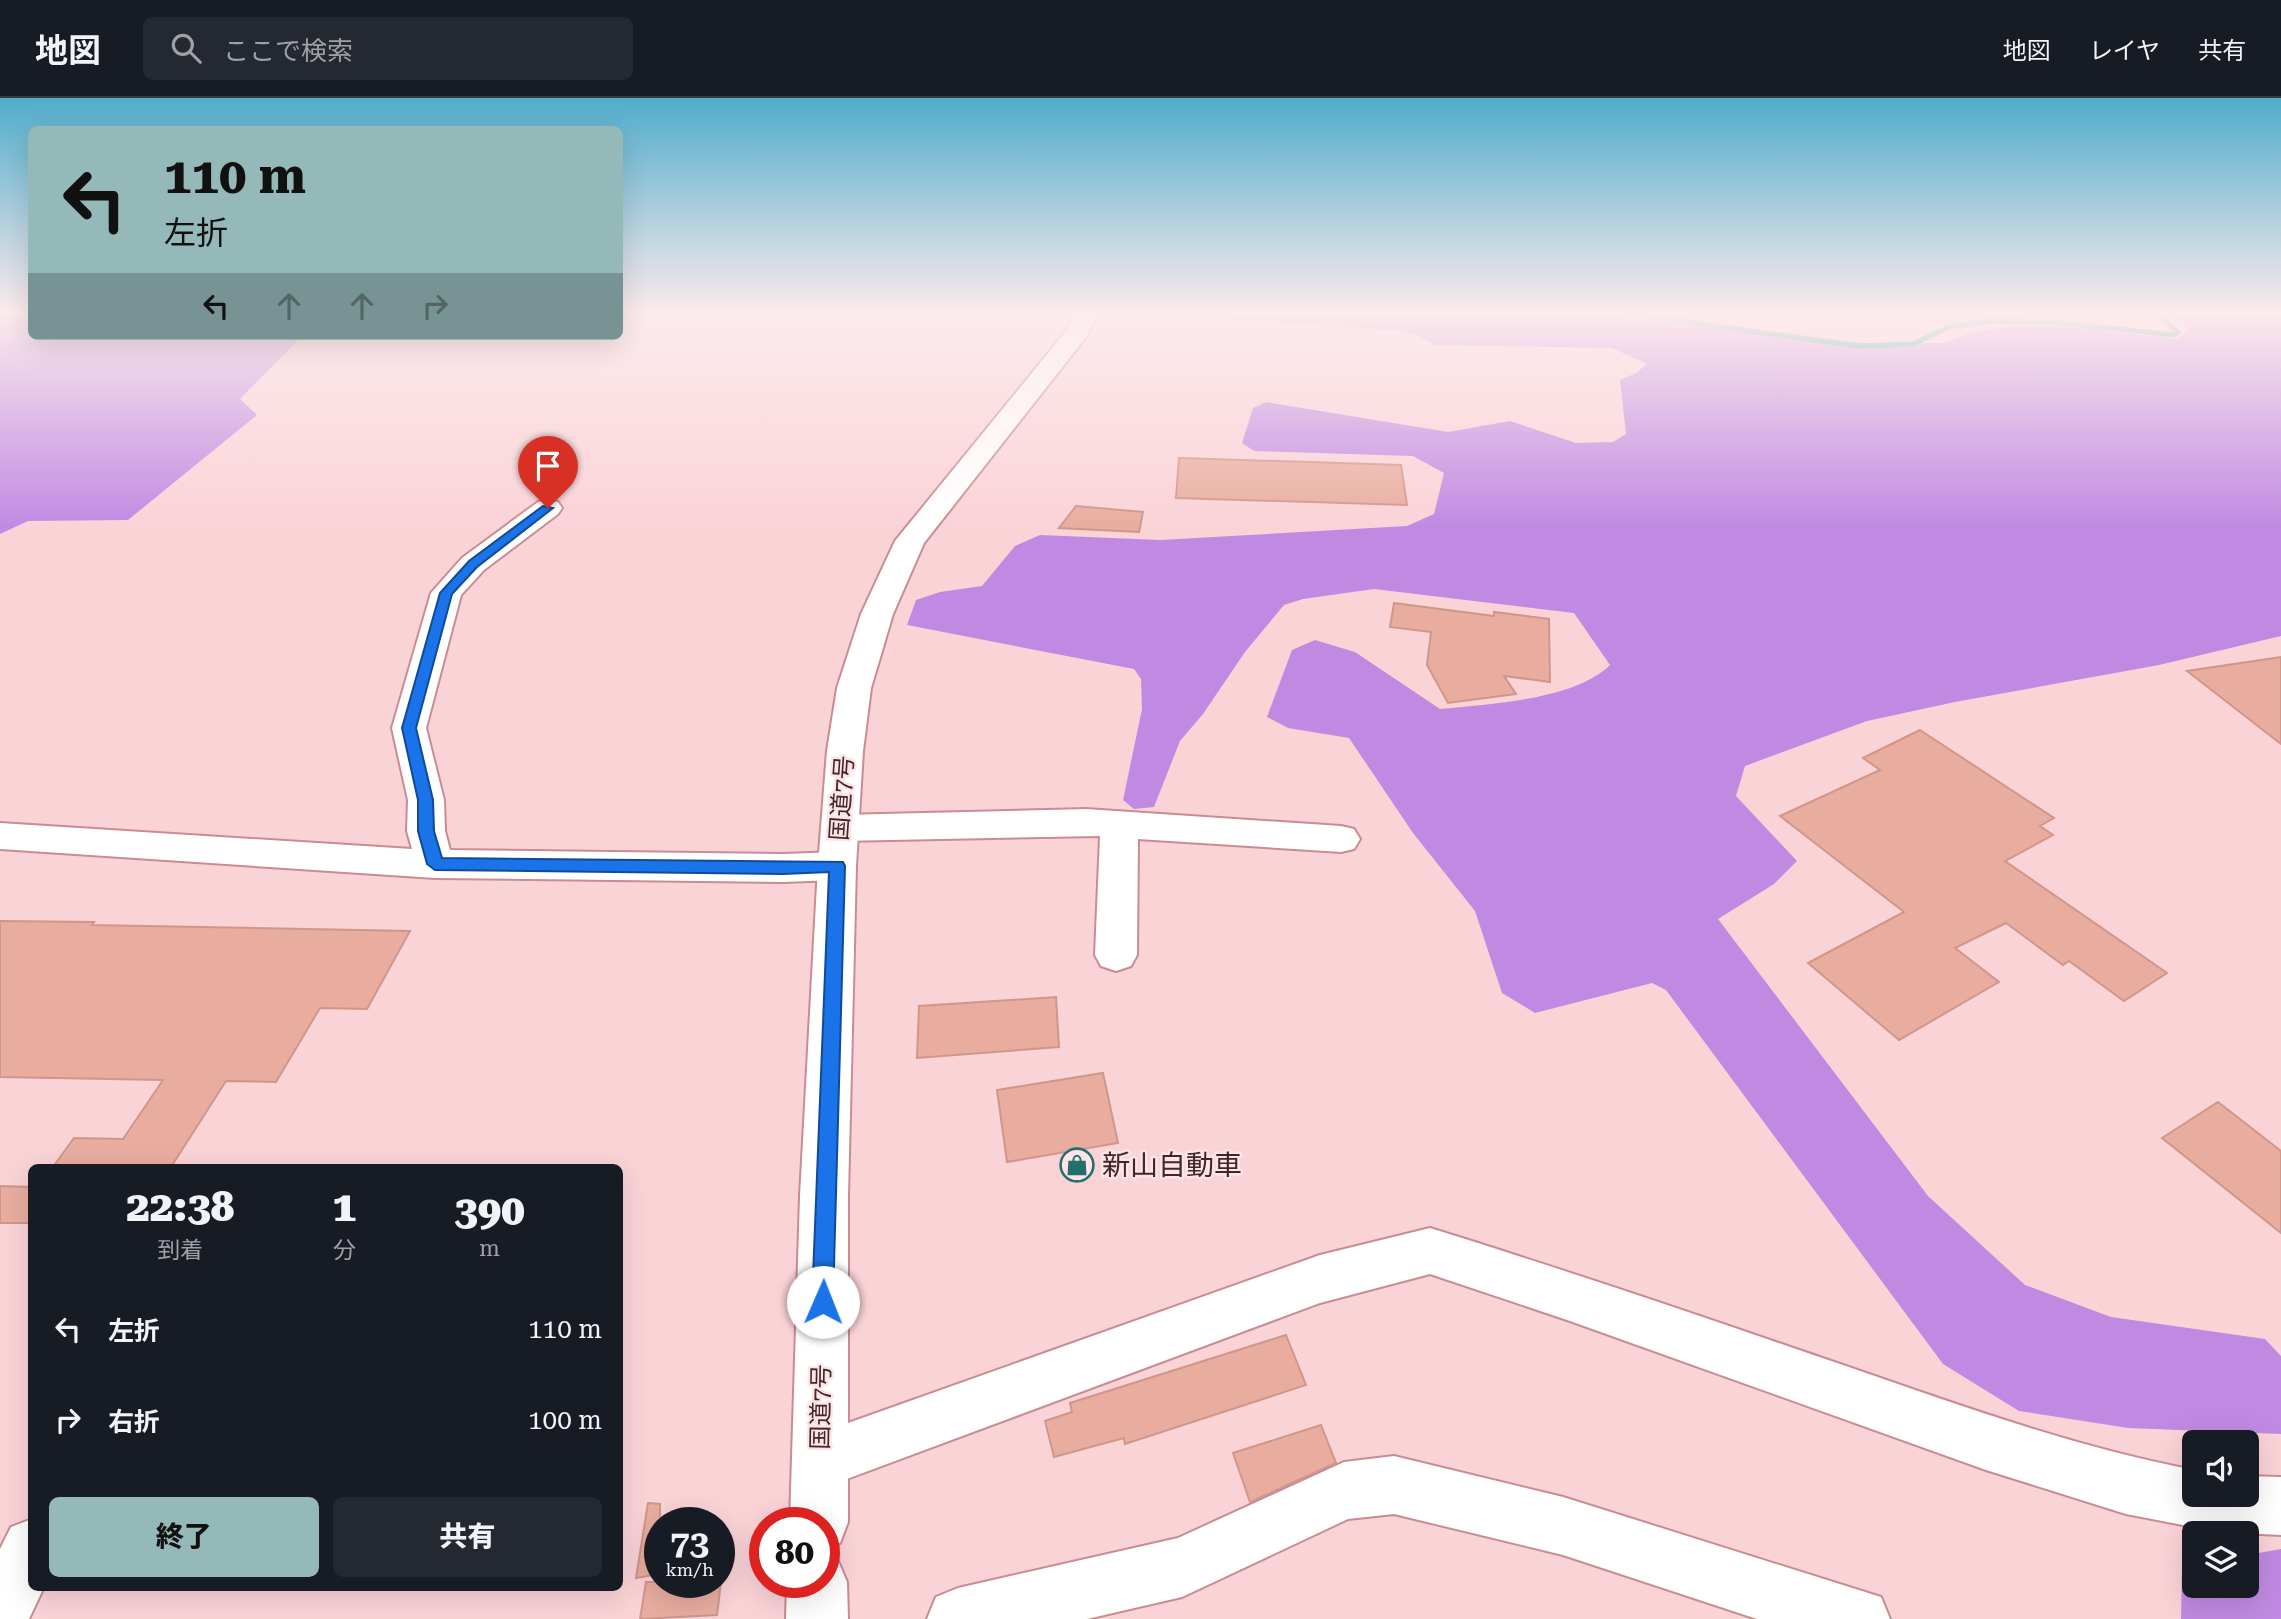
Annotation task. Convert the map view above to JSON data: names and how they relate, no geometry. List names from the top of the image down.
{
  "streets": {
    "main road": ["国道7号"]
  },
  "places": {
    "shop": ["新山自動車"]
  },
  "page": {
    "header": "地図",
    "search": "ここで検索",
    "nav": ["地図", "レイヤ", "共有"],
    "turn": ["110 m", "左折"],
    "eta": [
      "22:38",
      "到着",
      "1",
      "分",
      "390",
      "m"
    ],
    "list": [
      {
        "name": "左折",
        "value": "110 m"
      },
      {
        "name": "右折",
        "value": "100 m"
      }
    ],
    "buttons": ["終了", "共有"],
    "speed": "73 km/h",
    "limit": "80"
  }
}
